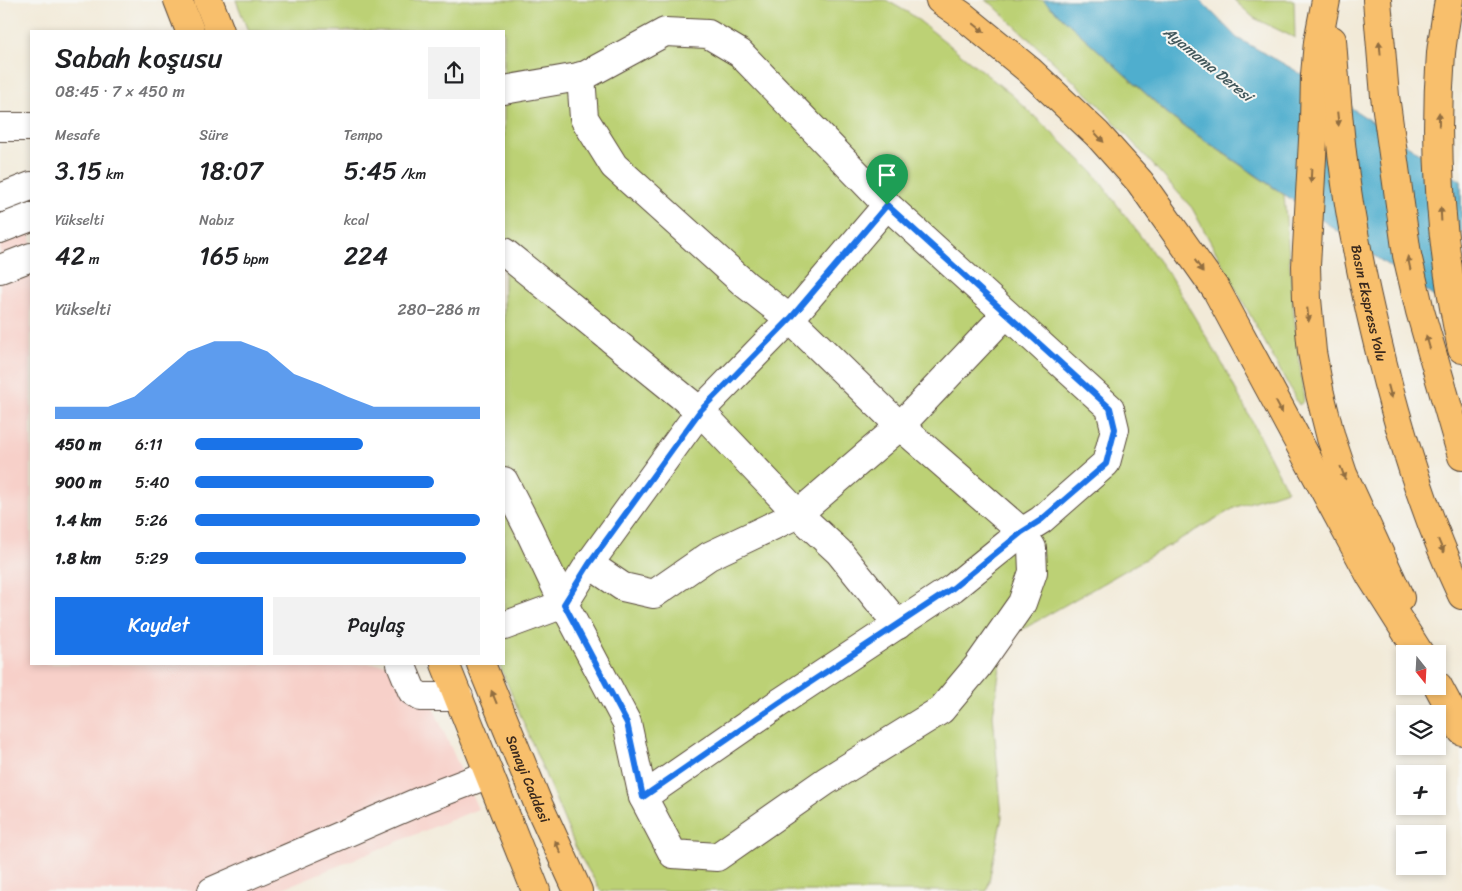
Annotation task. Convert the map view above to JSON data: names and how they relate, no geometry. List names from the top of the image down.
{
  "streets": {
    "main road": ["Basın Ekspress Yolu", "Sanayi Caddesi"]
  },
  "water": ["Ayamama Deresi"],
  "north": "bottom",
  "page": {
    "heading": ["Sabah koşusu", "08:45 · 7 × 450 m"],
    "stats": [
      ["Mesafe", "3.15 km"],
      ["Süre", "18:07"],
      ["Tempo", "5:45 /km"],
      ["Yükselti", "42 m"],
      ["Nabız", "165 bpm"],
      ["kcal", "224"]
    ],
    "chart": ["Yükselti", "280–286 m"],
    "list": [
      {
        "name": "450 m",
        "note": "6:11"
      },
      {
        "name": "900 m",
        "note": "5:40"
      },
      {
        "name": "1.4 km",
        "note": "5:26"
      },
      {
        "name": "1.8 km",
        "note": "5:29"
      }
    ],
    "buttons": ["Kaydet", "Paylaş"],
    "map_buttons": ["+", "−"]
  }
}
